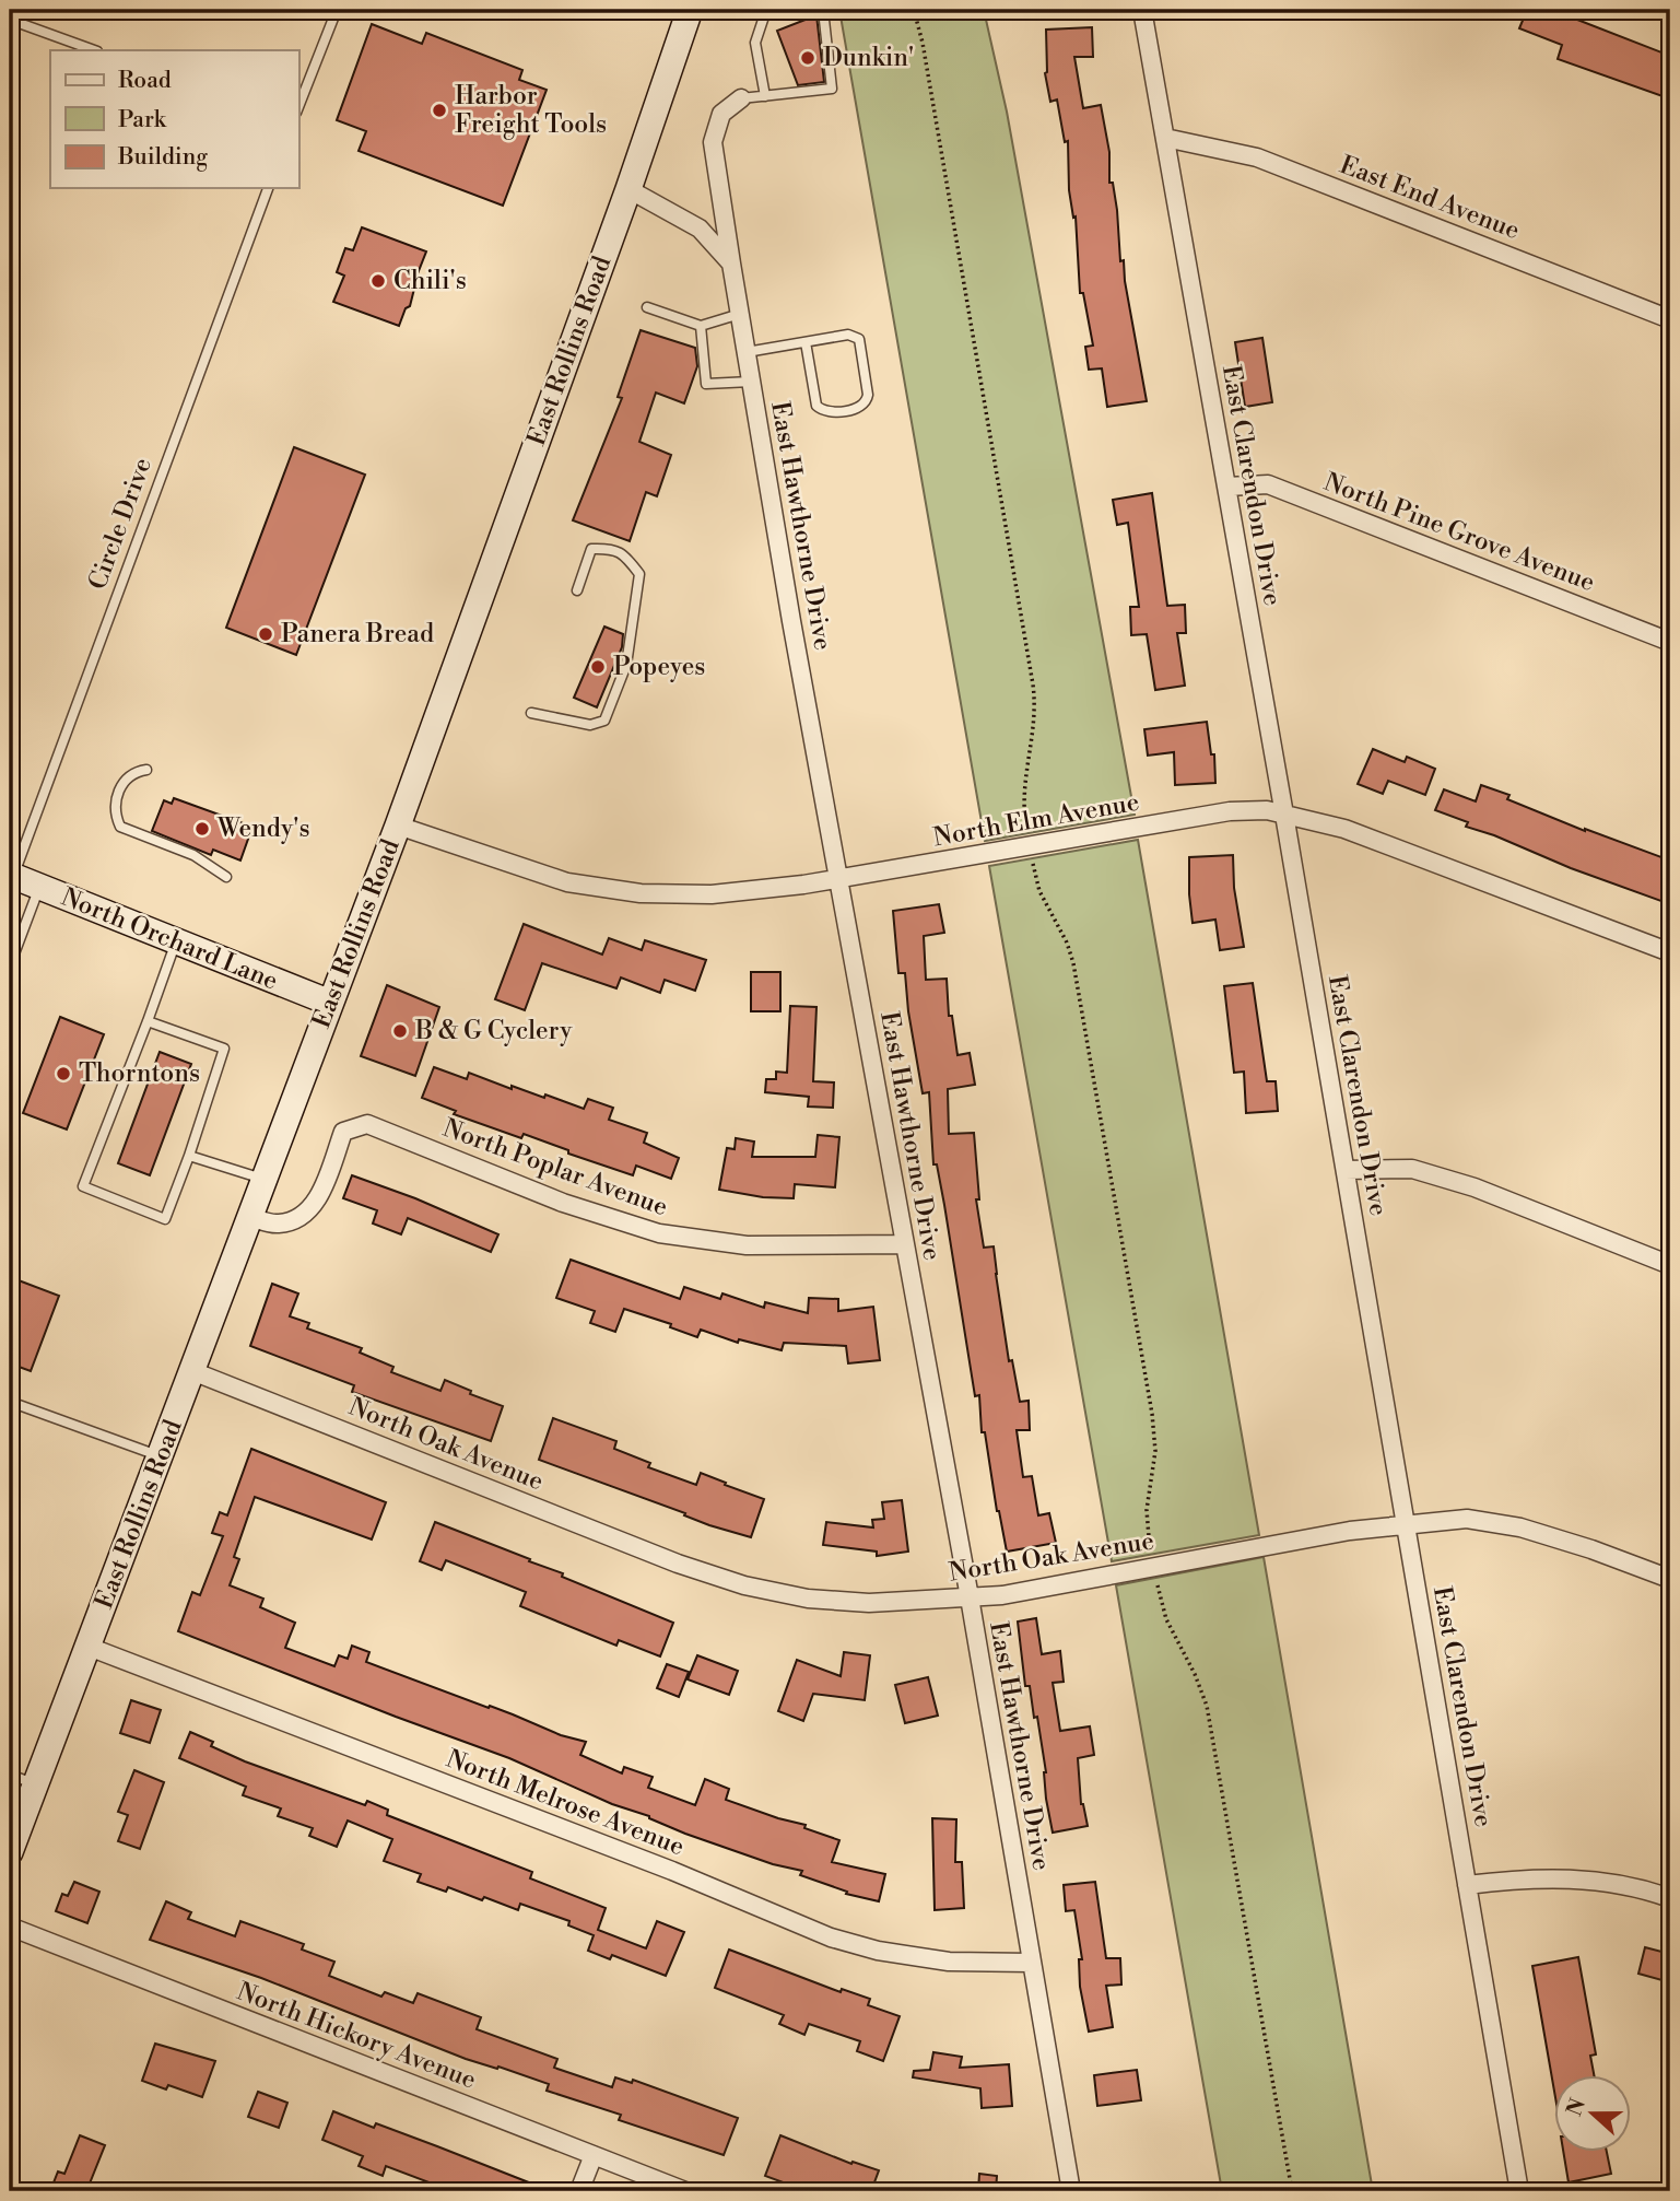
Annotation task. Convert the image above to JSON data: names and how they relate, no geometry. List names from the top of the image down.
{
  "streets": {
    "main road": ["East Rollins Road", "North Orchard Lane"],
    "street": [
      "East End Avenue",
      "East Clarendon Drive",
      "East Hawthorne Drive",
      "North Pine Grove Avenue",
      "North Elm Avenue",
      "North Poplar Avenue",
      "North Oak Avenue",
      "North Melrose Avenue",
      "North Hickory Avenue"
    ],
    "lane": ["Circle Drive"]
  },
  "crossings": [
    ["East End Avenue", "East Clarendon Drive"],
    ["East Rollins Road", "North Elm Avenue"],
    ["East Rollins Road", "North Orchard Lane"],
    ["East Rollins Road", "North Poplar Avenue"],
    ["East Rollins Road", "North Oak Avenue"],
    ["East Rollins Road", "North Melrose Avenue"],
    ["East Clarendon Drive", "North Pine Grove Avenue"],
    ["East Clarendon Drive", "North Elm Avenue"],
    ["East Clarendon Drive", "North Oak Avenue"],
    ["Circle Drive", "North Orchard Lane"],
    ["East Hawthorne Drive", "North Elm Avenue"],
    ["East Hawthorne Drive", "North Poplar Avenue"],
    ["East Hawthorne Drive", "North Oak Avenue"],
    ["East Hawthorne Drive", "North Melrose Avenue"]
  ],
  "places": [
    "Dunkin'",
    "Harbor Freight Tools",
    "Chili's",
    "Panera Bread",
    "Popeyes",
    "Wendy's",
    "B & G Cyclery",
    "Thorntons"
  ],
  "legend": ["Road", "Park", "Building"],
  "north": "left"
}
